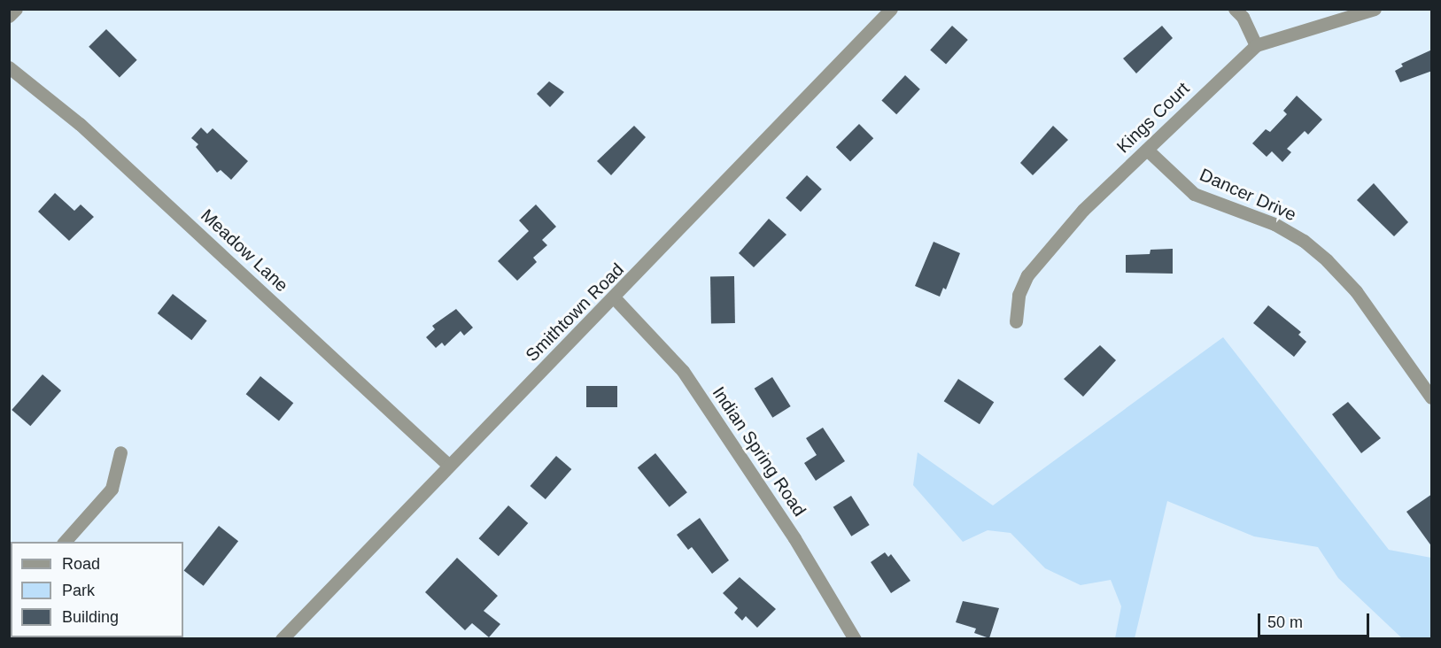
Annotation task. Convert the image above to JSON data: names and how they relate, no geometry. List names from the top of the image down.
{
  "streets": {
    "street": [
      "Kings Court",
      "Dancer Drive",
      "Meadow Lane",
      "Smithtown Road",
      "Indian Spring Road"
    ]
  },
  "crossings": [
    ["Kings Court", "Dancer Drive"],
    ["Meadow Lane", "Smithtown Road"],
    ["Smithtown Road", "Indian Spring Road"]
  ],
  "legend": ["Road", "Park", "Building"],
  "scale_bar": "50 m"
}
